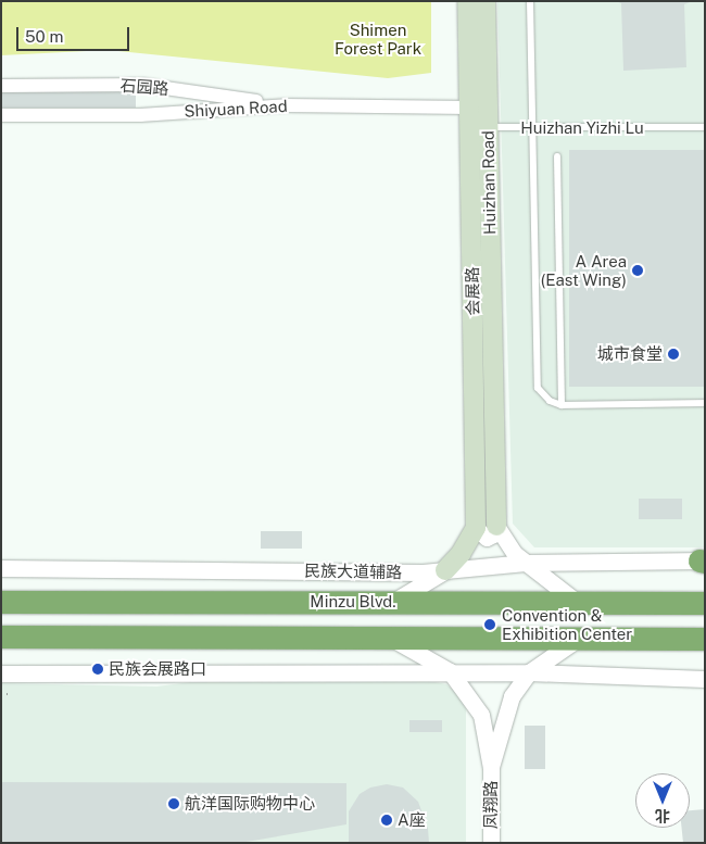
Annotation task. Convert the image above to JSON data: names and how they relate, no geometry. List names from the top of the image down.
{
  "streets": {
    "highway": ["Minzu Blvd."],
    "main road": ["Huizhan Road", "会展路"],
    "street": [
      "石园路",
      "Shiyuan Road",
      "民族大道辅路",
      "凤翔路"
    ],
    "lane": ["Huizhan Yizhi Lu"]
  },
  "crossings": [
    ["石园路", "Shiyuan Road"],
    ["Shiyuan Road", "会展路"],
    ["Huizhan Yizhi Lu", "Huizhan Road"]
  ],
  "parks": ["Shimen Forest Park"],
  "places": [
    "A Area (East Wing)",
    "城市食堂",
    "Convention & Exhibition Center",
    "民族会展路口",
    "航洋国际购物中心",
    "A座"
  ],
  "scale_bar": "50 m",
  "north": "bottom"
}
